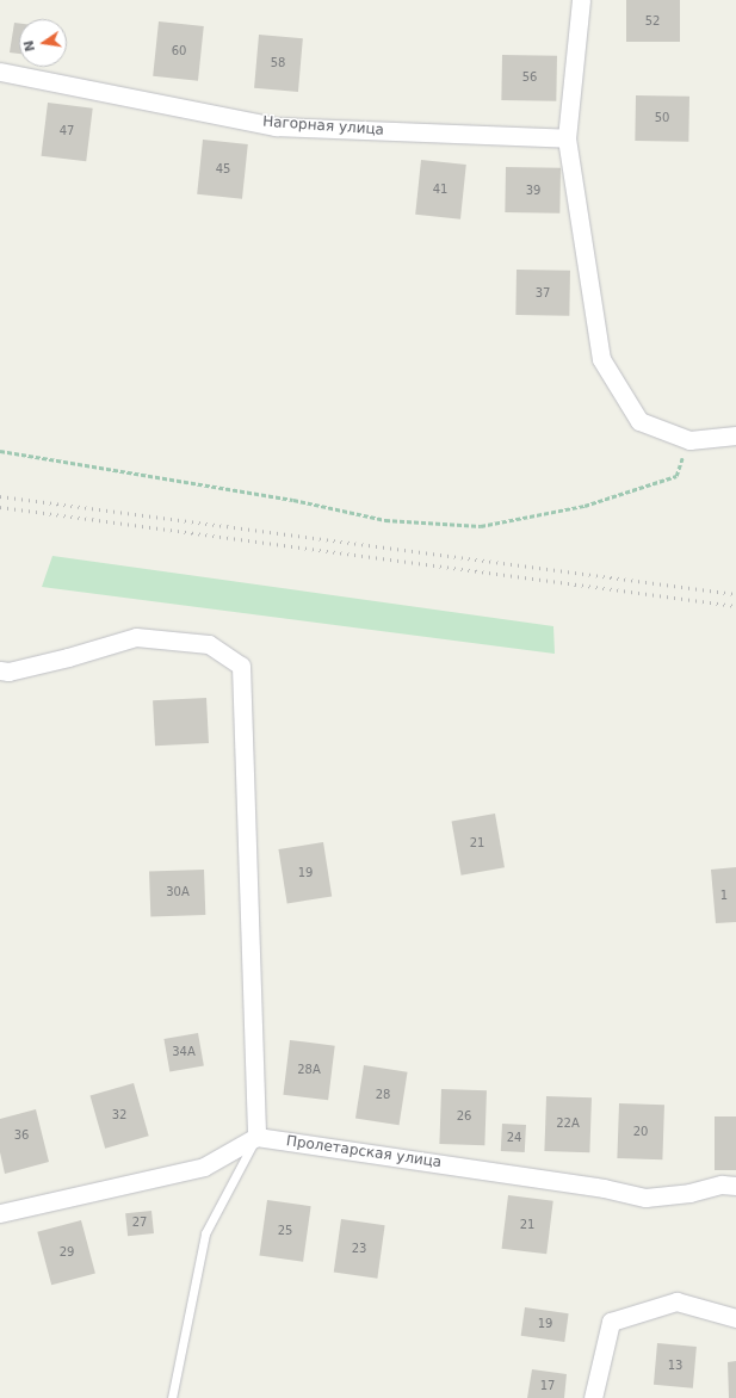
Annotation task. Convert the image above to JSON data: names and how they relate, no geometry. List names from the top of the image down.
{
  "streets": {
    "street": ["Нагорная улица", "Пролетарская улица"]
  },
  "house_numbers": [
    "52",
    "60",
    "58",
    "56",
    "50",
    "47",
    "45",
    "41",
    "39",
    "37",
    "21",
    "19",
    "30А",
    "1",
    "34А",
    "28А",
    "28",
    "32",
    "26",
    "22А",
    "20",
    "36",
    "24",
    "27",
    "21",
    "25",
    "23",
    "29",
    "19",
    "13",
    "17"
  ],
  "north": "left"
}
